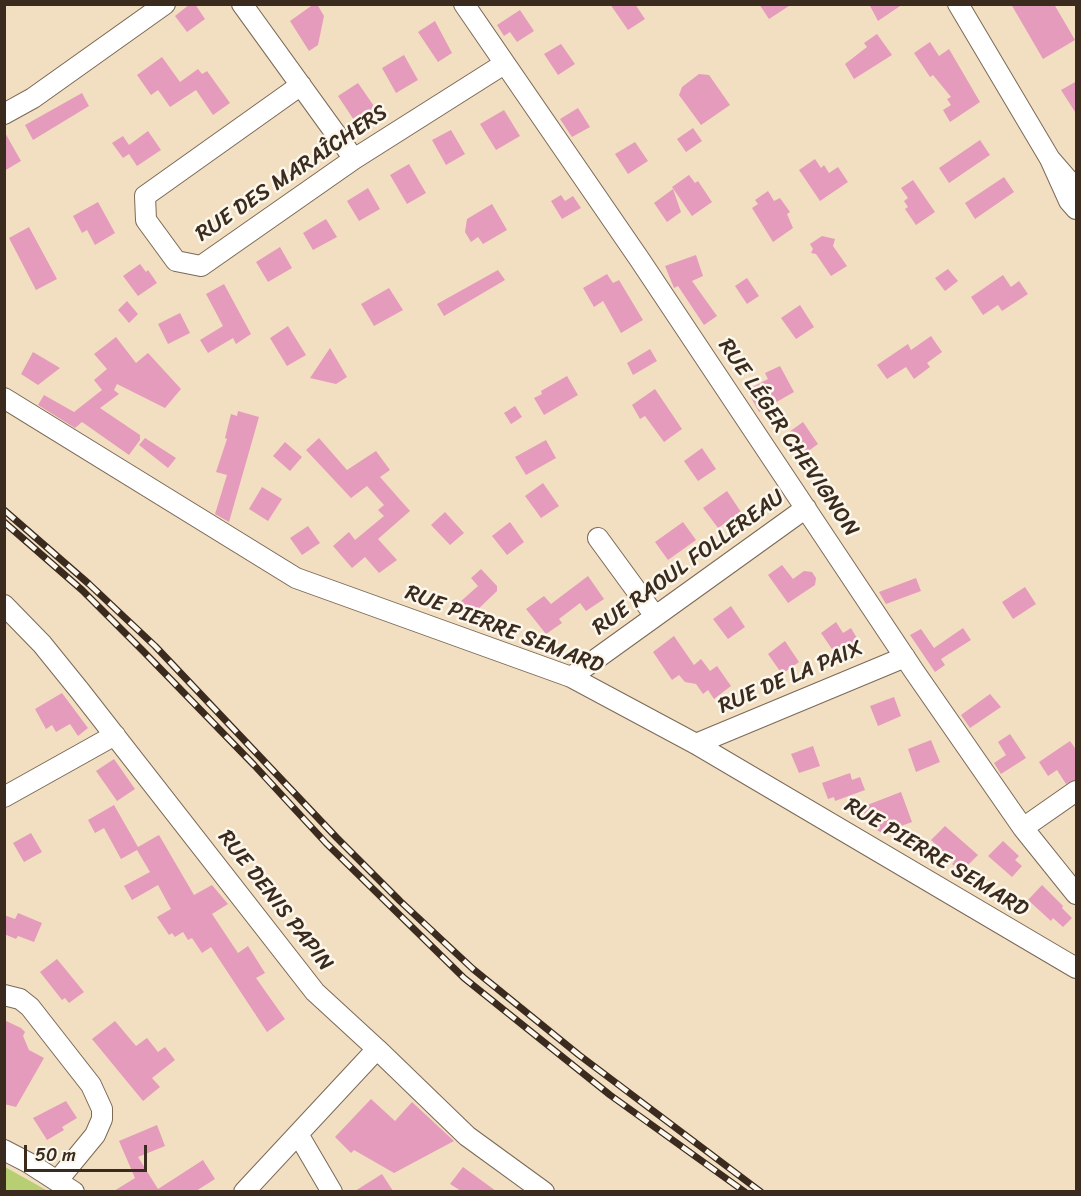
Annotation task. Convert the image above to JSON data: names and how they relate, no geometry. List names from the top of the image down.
{
  "streets": {
    "street": [
      "RUE DES MARAÎCHERS",
      "RUE LÉGER CHEVIGNON",
      "RUE RAOUL FOLLEREAU",
      "RUE PIERRE SEMARD",
      "RUE DE LA PAIX",
      "RUE DENIS PAPIN"
    ]
  },
  "crossings": [
    ["RUE DES MARAÎCHERS", "RUE LÉGER CHEVIGNON"],
    ["RUE LÉGER CHEVIGNON", "RUE RAOUL FOLLEREAU"],
    ["RUE LÉGER CHEVIGNON", "RUE DE LA PAIX"],
    ["RUE RAOUL FOLLEREAU", "RUE PIERRE SEMARD"],
    ["RUE PIERRE SEMARD", "RUE DE LA PAIX"]
  ],
  "scale_bar": "50 m"
}
